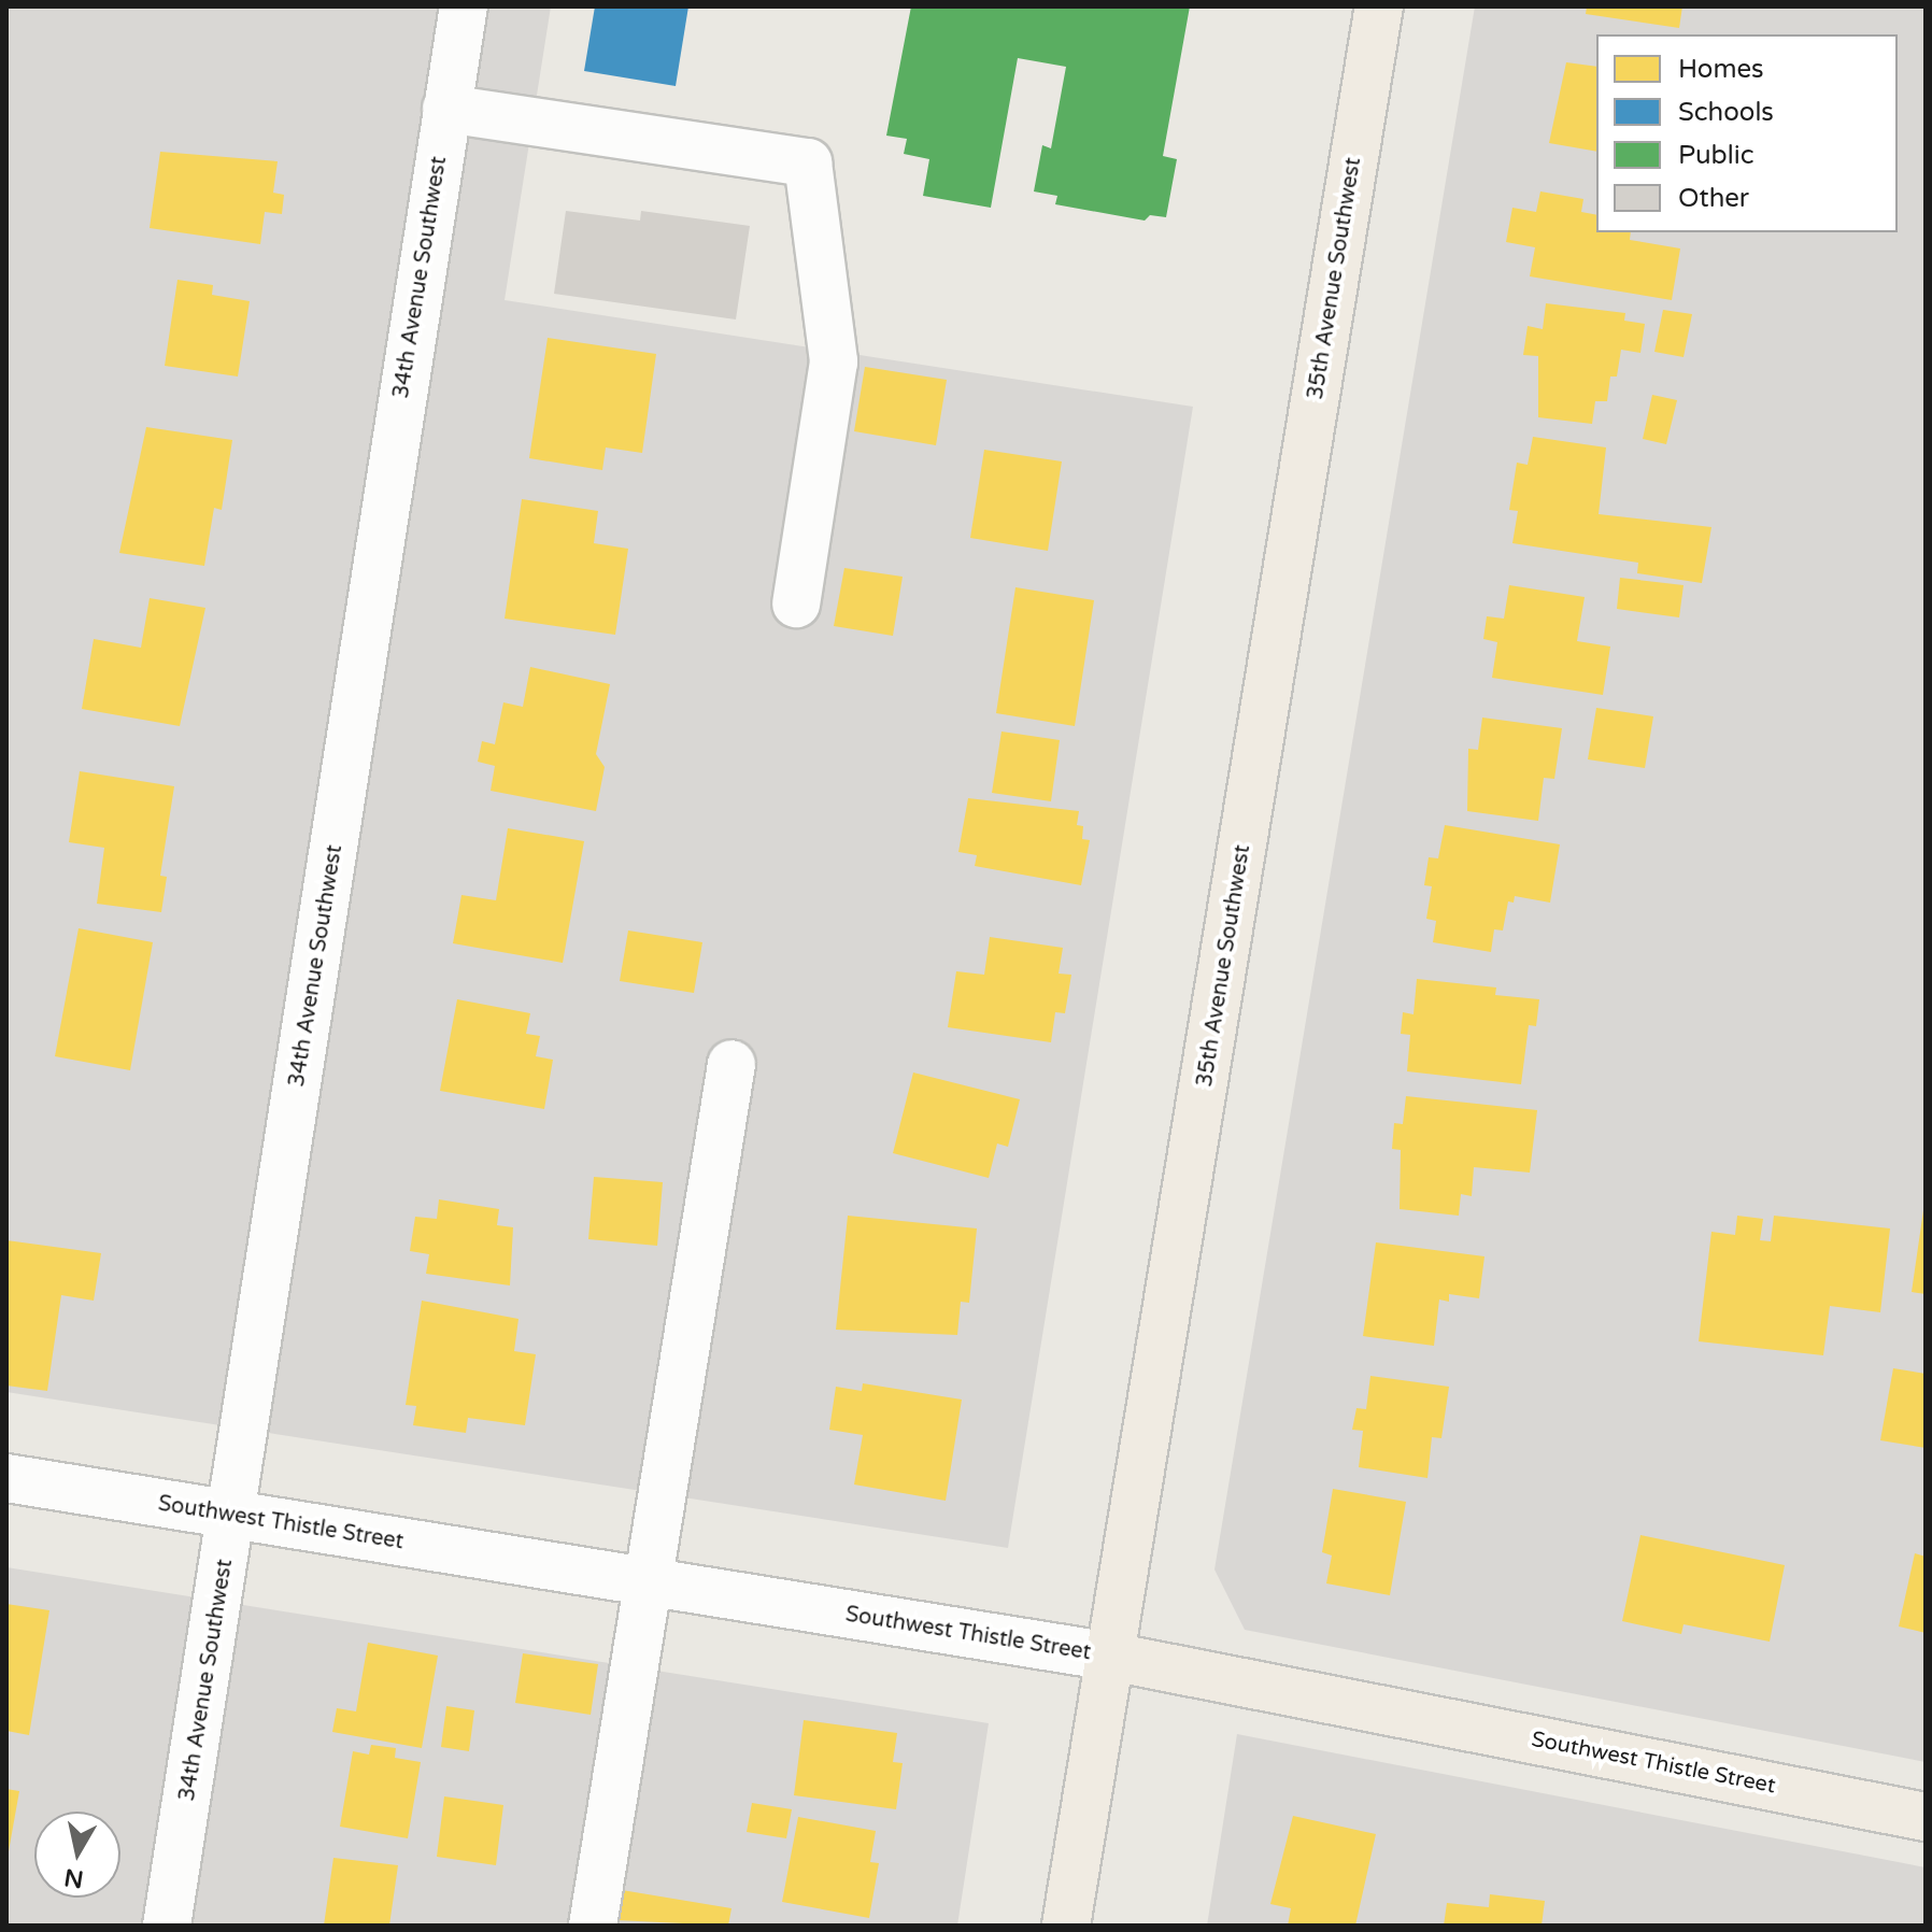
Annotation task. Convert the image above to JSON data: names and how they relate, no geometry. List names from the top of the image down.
{
  "streets": {
    "main road": ["35th Avenue Southwest", "Southwest Thistle Street"],
    "street": ["34th Avenue Southwest"]
  },
  "crossings": [
    ["34th Avenue Southwest", "Southwest Thistle Street"],
    ["35th Avenue Southwest", "Southwest Thistle Street"]
  ],
  "legend": [
    "Homes",
    "Schools",
    "Public",
    "Other"
  ],
  "north": "bottom"
}
